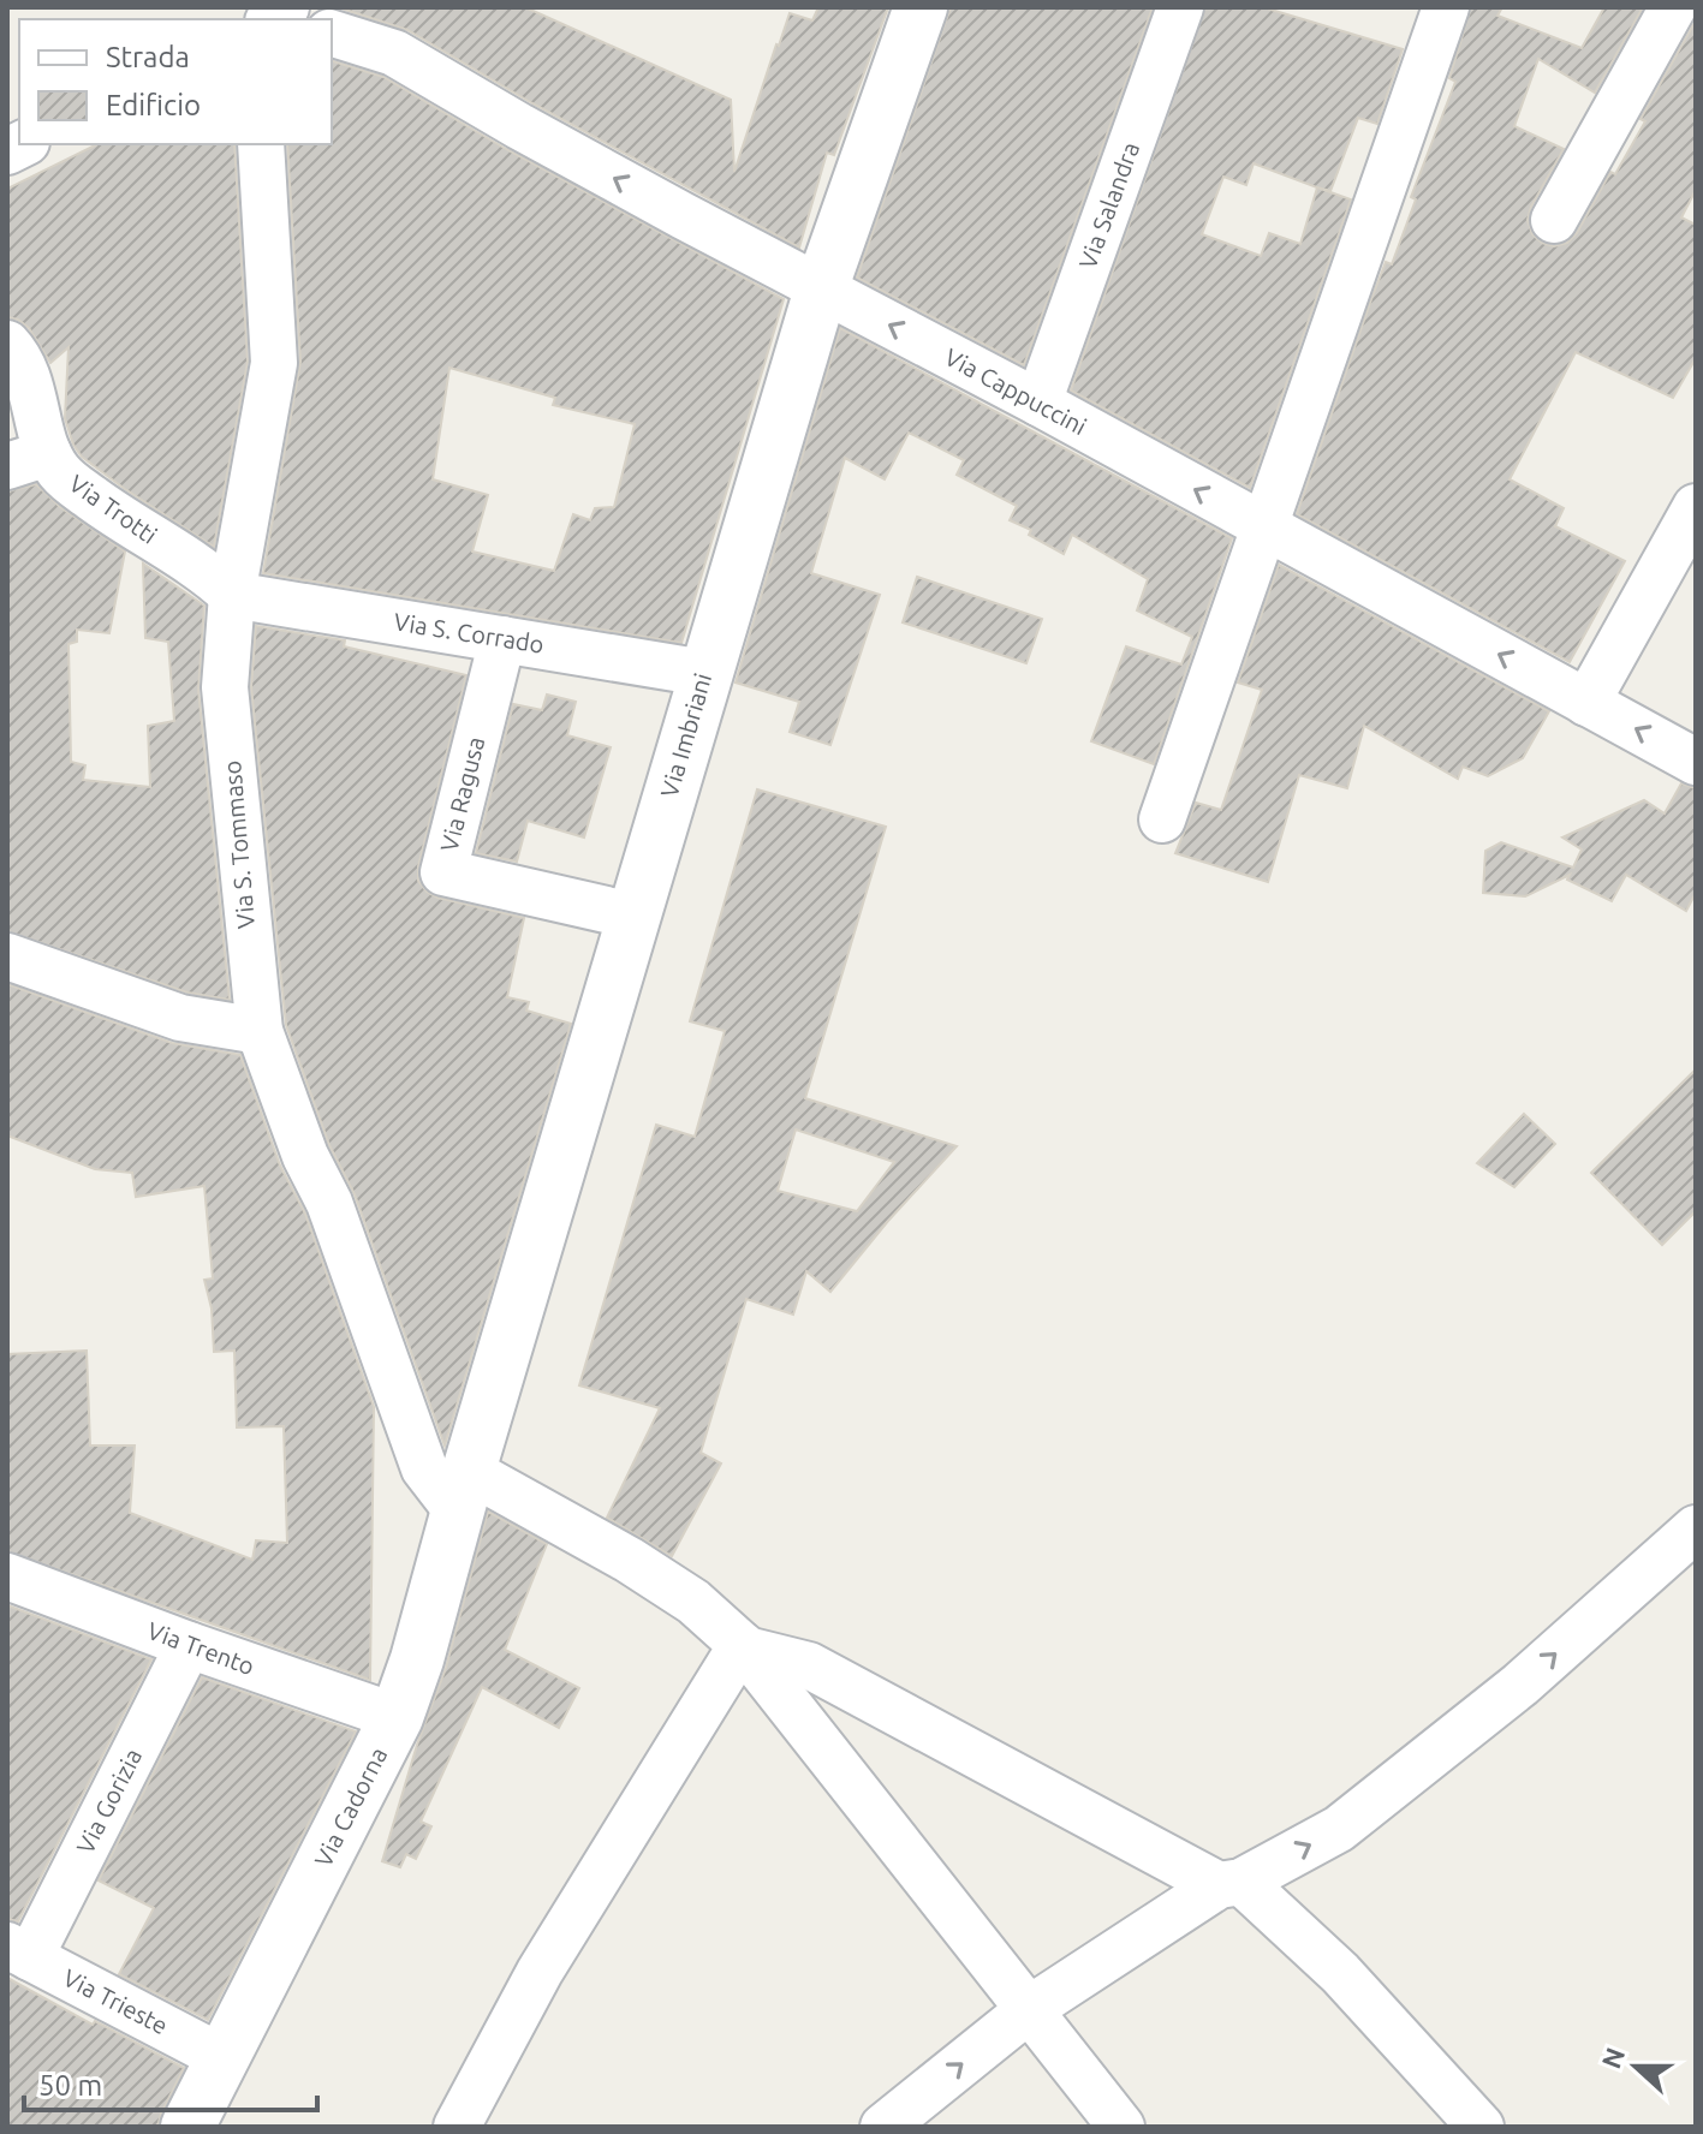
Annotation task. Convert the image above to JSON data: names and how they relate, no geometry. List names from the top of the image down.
{
  "streets": {
    "street": [
      "Via Salandra",
      "Via Cappuccini",
      "Via Trotti",
      "Via S. Corrado",
      "Via Imbriani",
      "Via Ragusa",
      "Via S. Tommaso",
      "Via Trento",
      "Via Gorizia",
      "Via Cadorna",
      "Via Trieste"
    ]
  },
  "crossings": [
    ["Via Salandra", "Via Cappuccini"],
    ["Via Cappuccini", "Via Imbriani"],
    ["Via Trotti", "Via S. Corrado"],
    ["Via Trotti", "Via S. Tommaso"],
    ["Via S. Corrado", "Via Imbriani"],
    ["Via S. Corrado", "Via Ragusa"],
    ["Via S. Corrado", "Via S. Tommaso"],
    ["Via Imbriani", "Via Ragusa"],
    ["Via Imbriani", "Via S. Tommaso"],
    ["Via Imbriani", "Via Cadorna"],
    ["Via S. Tommaso", "Via Cadorna"],
    ["Via Trento", "Via Gorizia"],
    ["Via Trento", "Via Cadorna"],
    ["Via Gorizia", "Via Trieste"],
    ["Via Cadorna", "Via Trieste"]
  ],
  "one_way": ["Via Cappuccini"],
  "legend": ["Strada", "Edificio"],
  "scale_bar": "50 m",
  "north": "left"
}
